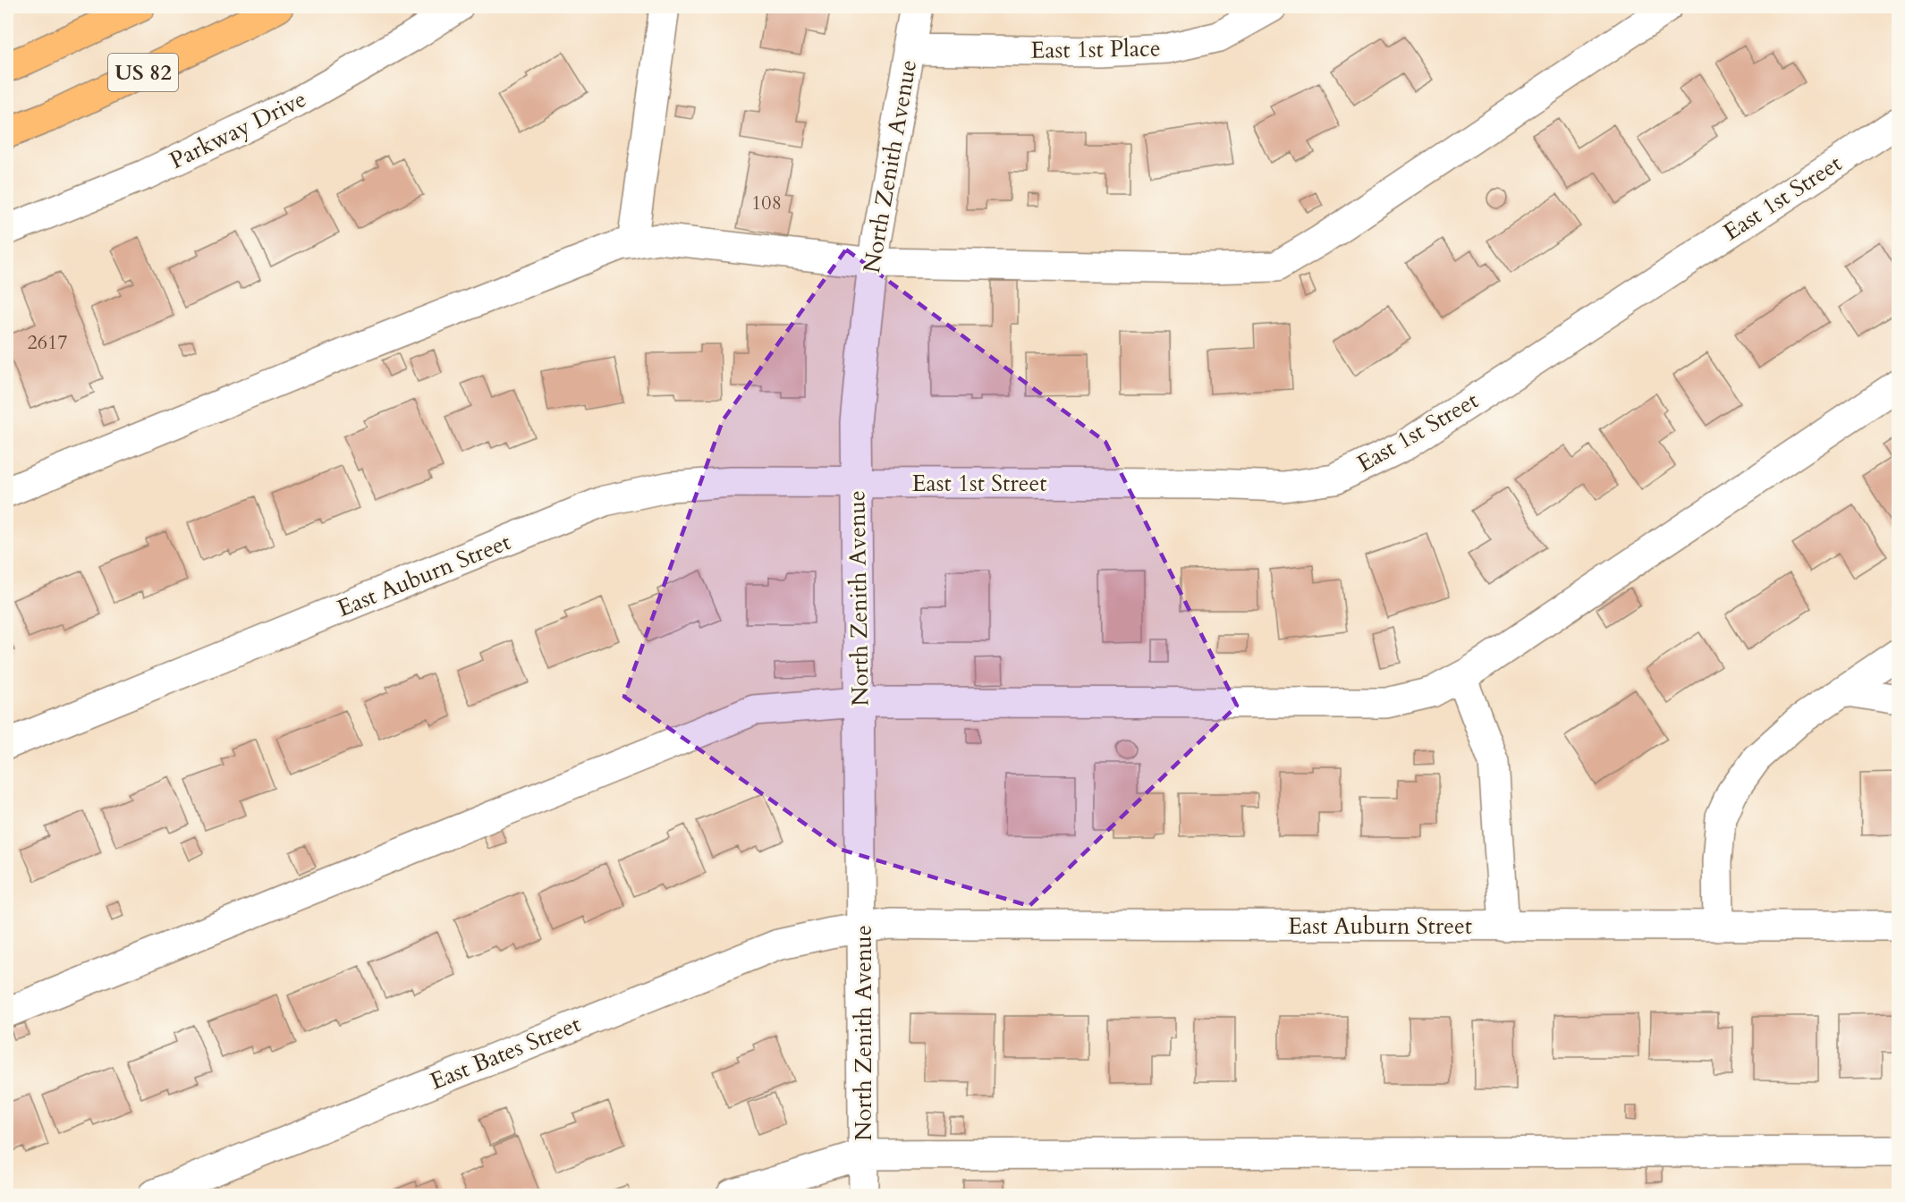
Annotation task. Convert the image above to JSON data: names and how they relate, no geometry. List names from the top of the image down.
{
  "streets": {
    "highway": ["US 82"],
    "street": [
      "East 1st Place",
      "Parkway Drive",
      "North Zenith Avenue",
      "East 1st Street",
      "East Auburn Street",
      "East Bates Street"
    ]
  },
  "crossings": [
    ["East 1st Place", "North Zenith Avenue"],
    ["North Zenith Avenue", "East 1st Street"],
    ["North Zenith Avenue", "East Auburn Street"],
    ["North Zenith Avenue", "East Bates Street"],
    ["East 1st Street", "East Auburn Street"],
    ["East Auburn Street", "East Bates Street"]
  ],
  "house_numbers": ["108", "2617"]
}
